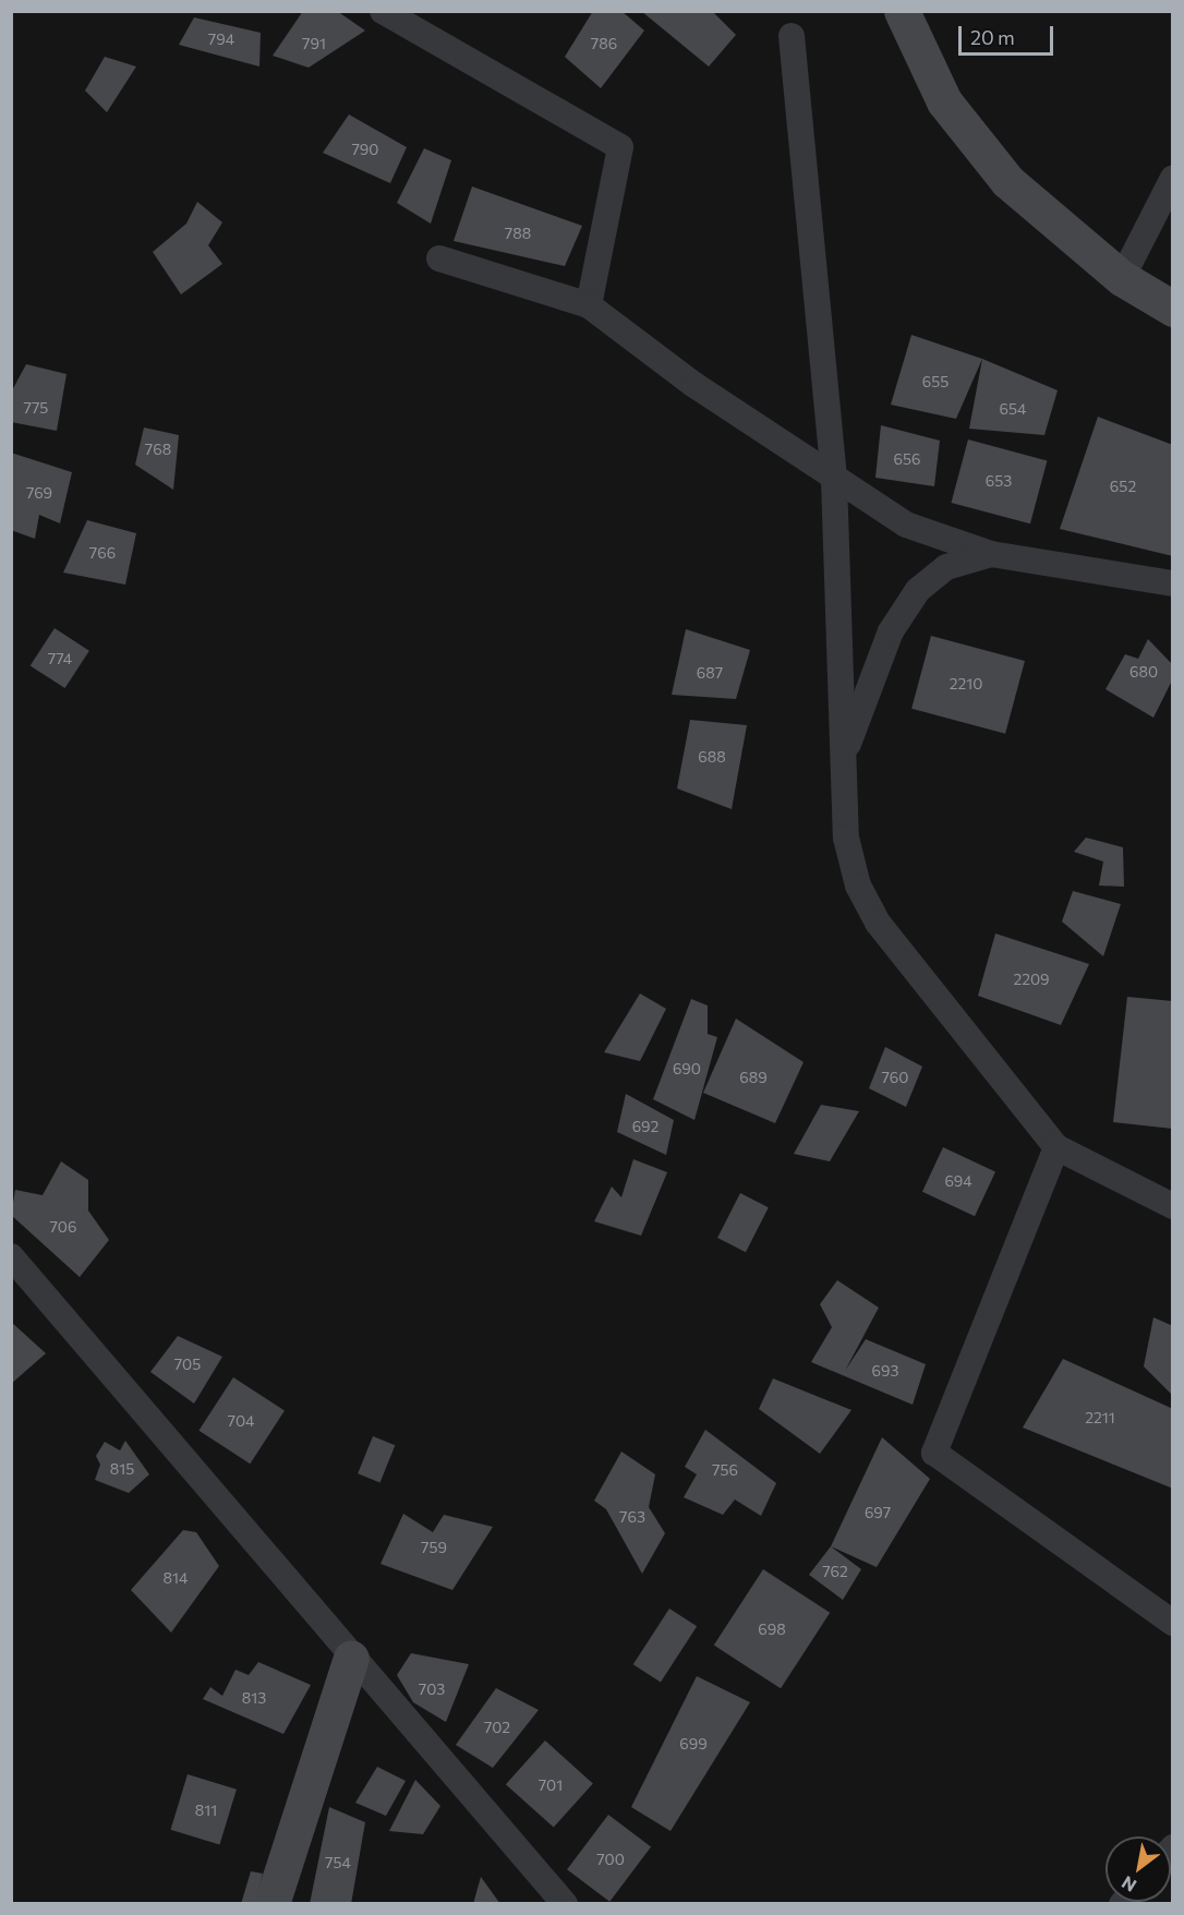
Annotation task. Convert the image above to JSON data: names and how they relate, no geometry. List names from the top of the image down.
{
  "house_numbers": [
    "794",
    "791",
    "786",
    "790",
    "788",
    "655",
    "775",
    "654",
    "768",
    "656",
    "653",
    "652",
    "769",
    "766",
    "774",
    "680",
    "687",
    "2210",
    "688",
    "2209",
    "690",
    "689",
    "760",
    "692",
    "694",
    "706",
    "705",
    "693",
    "2211",
    "704",
    "815",
    "756",
    "697",
    "763",
    "759",
    "762",
    "814",
    "698",
    "703",
    "813",
    "702",
    "699",
    "701",
    "811",
    "700",
    "754"
  ],
  "scale_bar": "20 m",
  "north": "bottom left"
}
